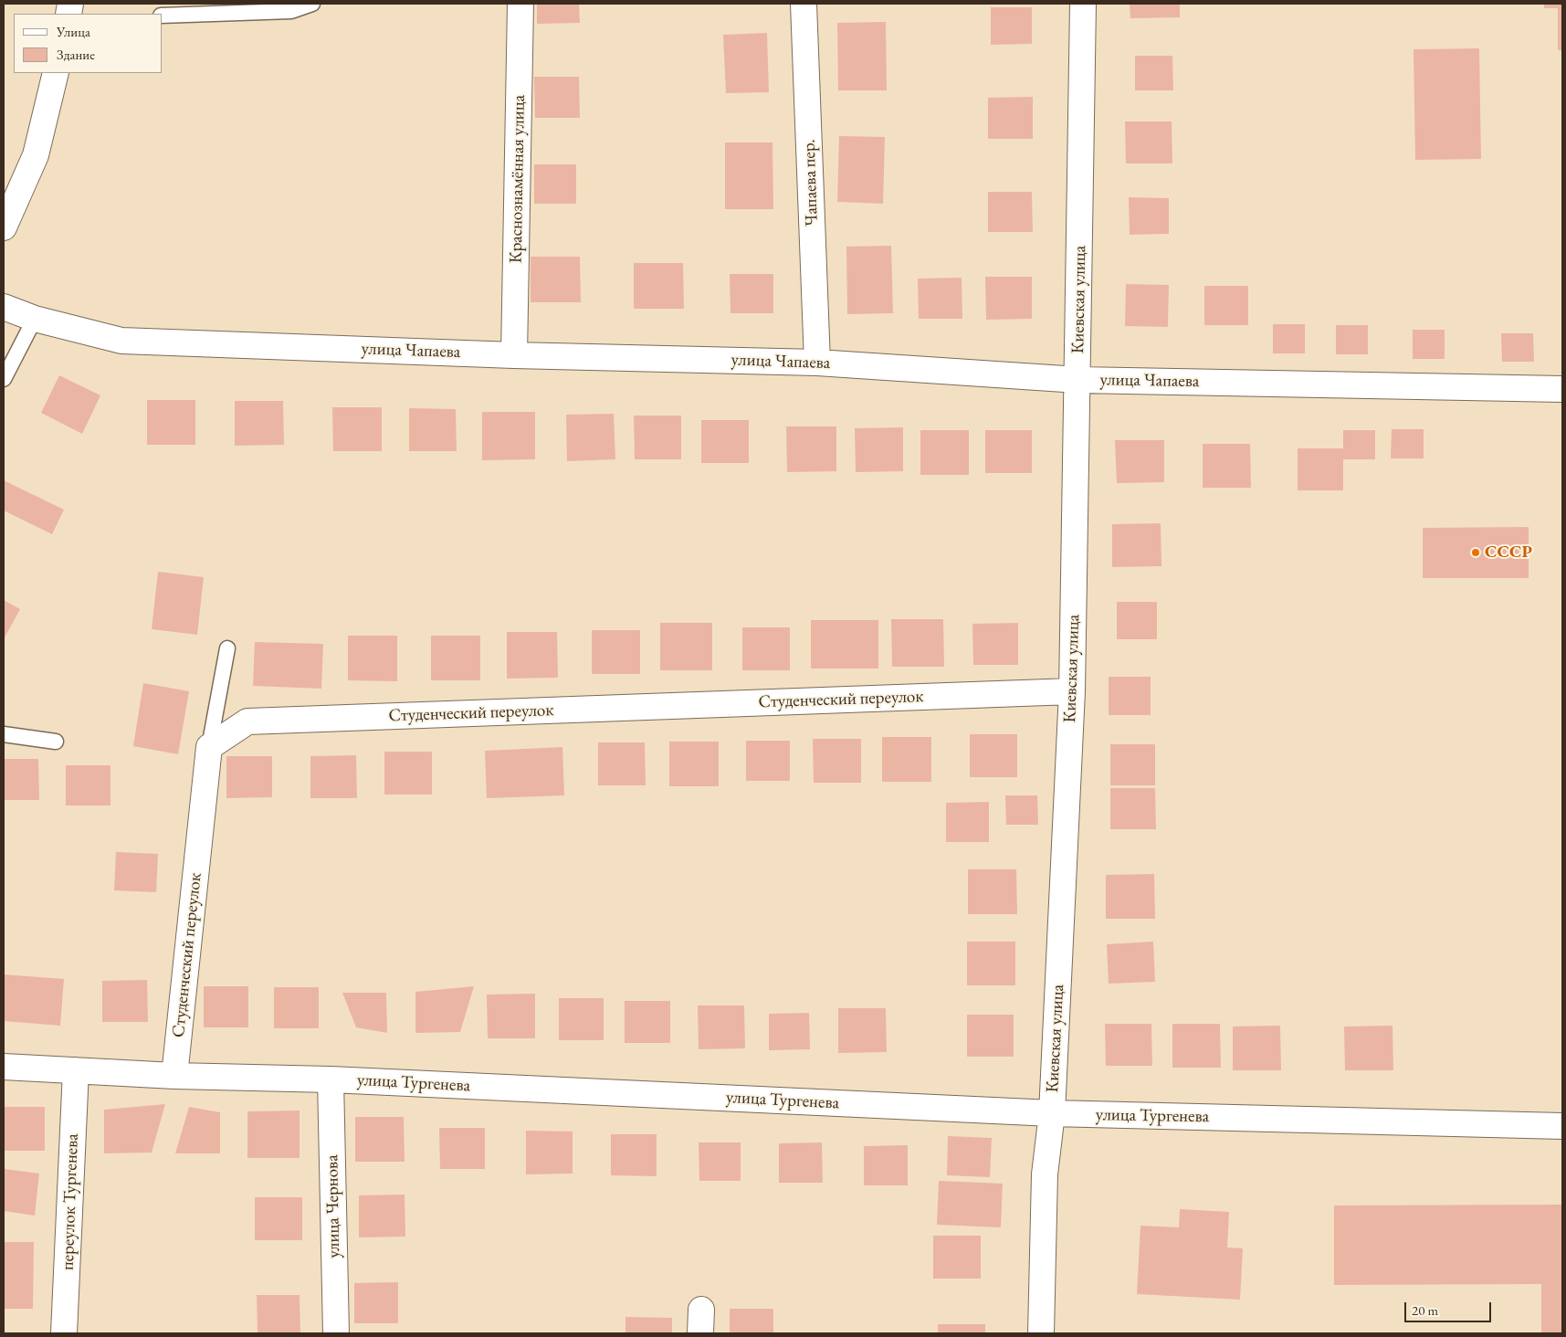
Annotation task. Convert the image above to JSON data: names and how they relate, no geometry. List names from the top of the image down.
{
  "streets": {
    "street": [
      "Краснознамённая улица",
      "Чапаева пер.",
      "Киевская улица",
      "улица Чапаева",
      "Студенческий переулок",
      "улица Тургенева",
      "переулок Тургенева",
      "улица Чернова"
    ]
  },
  "crossings": [
    ["Краснознамённая улица", "улица Чапаева"],
    ["Чапаева пер.", "улица Чапаева"],
    ["Киевская улица", "улица Чапаева"],
    ["Киевская улица", "Студенческий переулок"],
    ["Киевская улица", "улица Тургенева"],
    ["Студенческий переулок", "улица Тургенева"],
    ["улица Тургенева", "переулок Тургенева"],
    ["улица Тургенева", "улица Чернова"]
  ],
  "places": ["СССР"],
  "legend": ["Улица", "Здание"],
  "scale_bar": "20 m"
}
